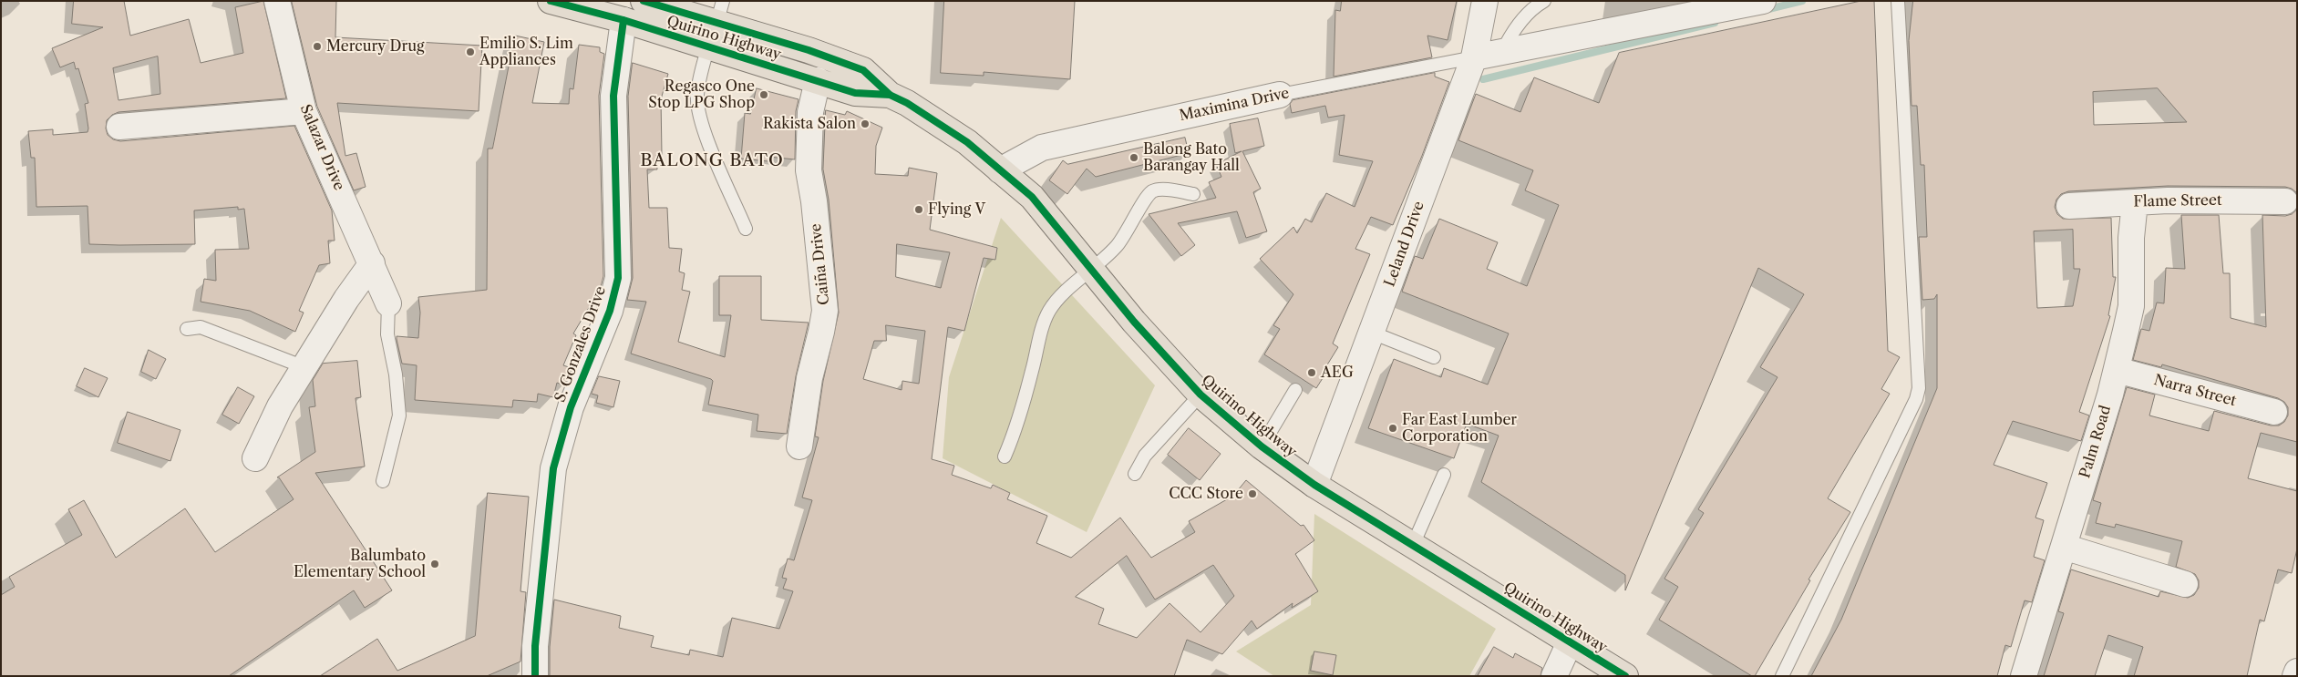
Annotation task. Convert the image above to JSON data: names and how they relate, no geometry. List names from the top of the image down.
{
  "streets": {
    "main road": ["Quirino Highway"],
    "street": [
      "Maximina Drive",
      "Salazar Drive",
      "Flame Street",
      "Leland Drive",
      "Caiña Drive",
      "S. Gonzales Drive",
      "Narra Street",
      "Palm Road"
    ]
  },
  "crossings": [
    ["Quirino Highway", "Maximina Drive"],
    ["Quirino Highway", "Leland Drive"],
    ["Quirino Highway", "Caiña Drive"],
    ["Quirino Highway", "S. Gonzales Drive"],
    ["Maximina Drive", "Leland Drive"],
    ["Flame Street", "Palm Road"],
    ["Narra Street", "Palm Road"]
  ],
  "districts": ["BALONG BATO"],
  "places": [
    "Mercury Drug",
    "Emilio S. Lim Appliances",
    "Regasco One Stop LPG Shop",
    "Rakista Salon",
    "Balong Bato Barangay Hall",
    "Flying V",
    "AEG",
    "Far East Lumber Corporation",
    "CCC Store",
    "Balumbato Elementary School"
  ]
}
